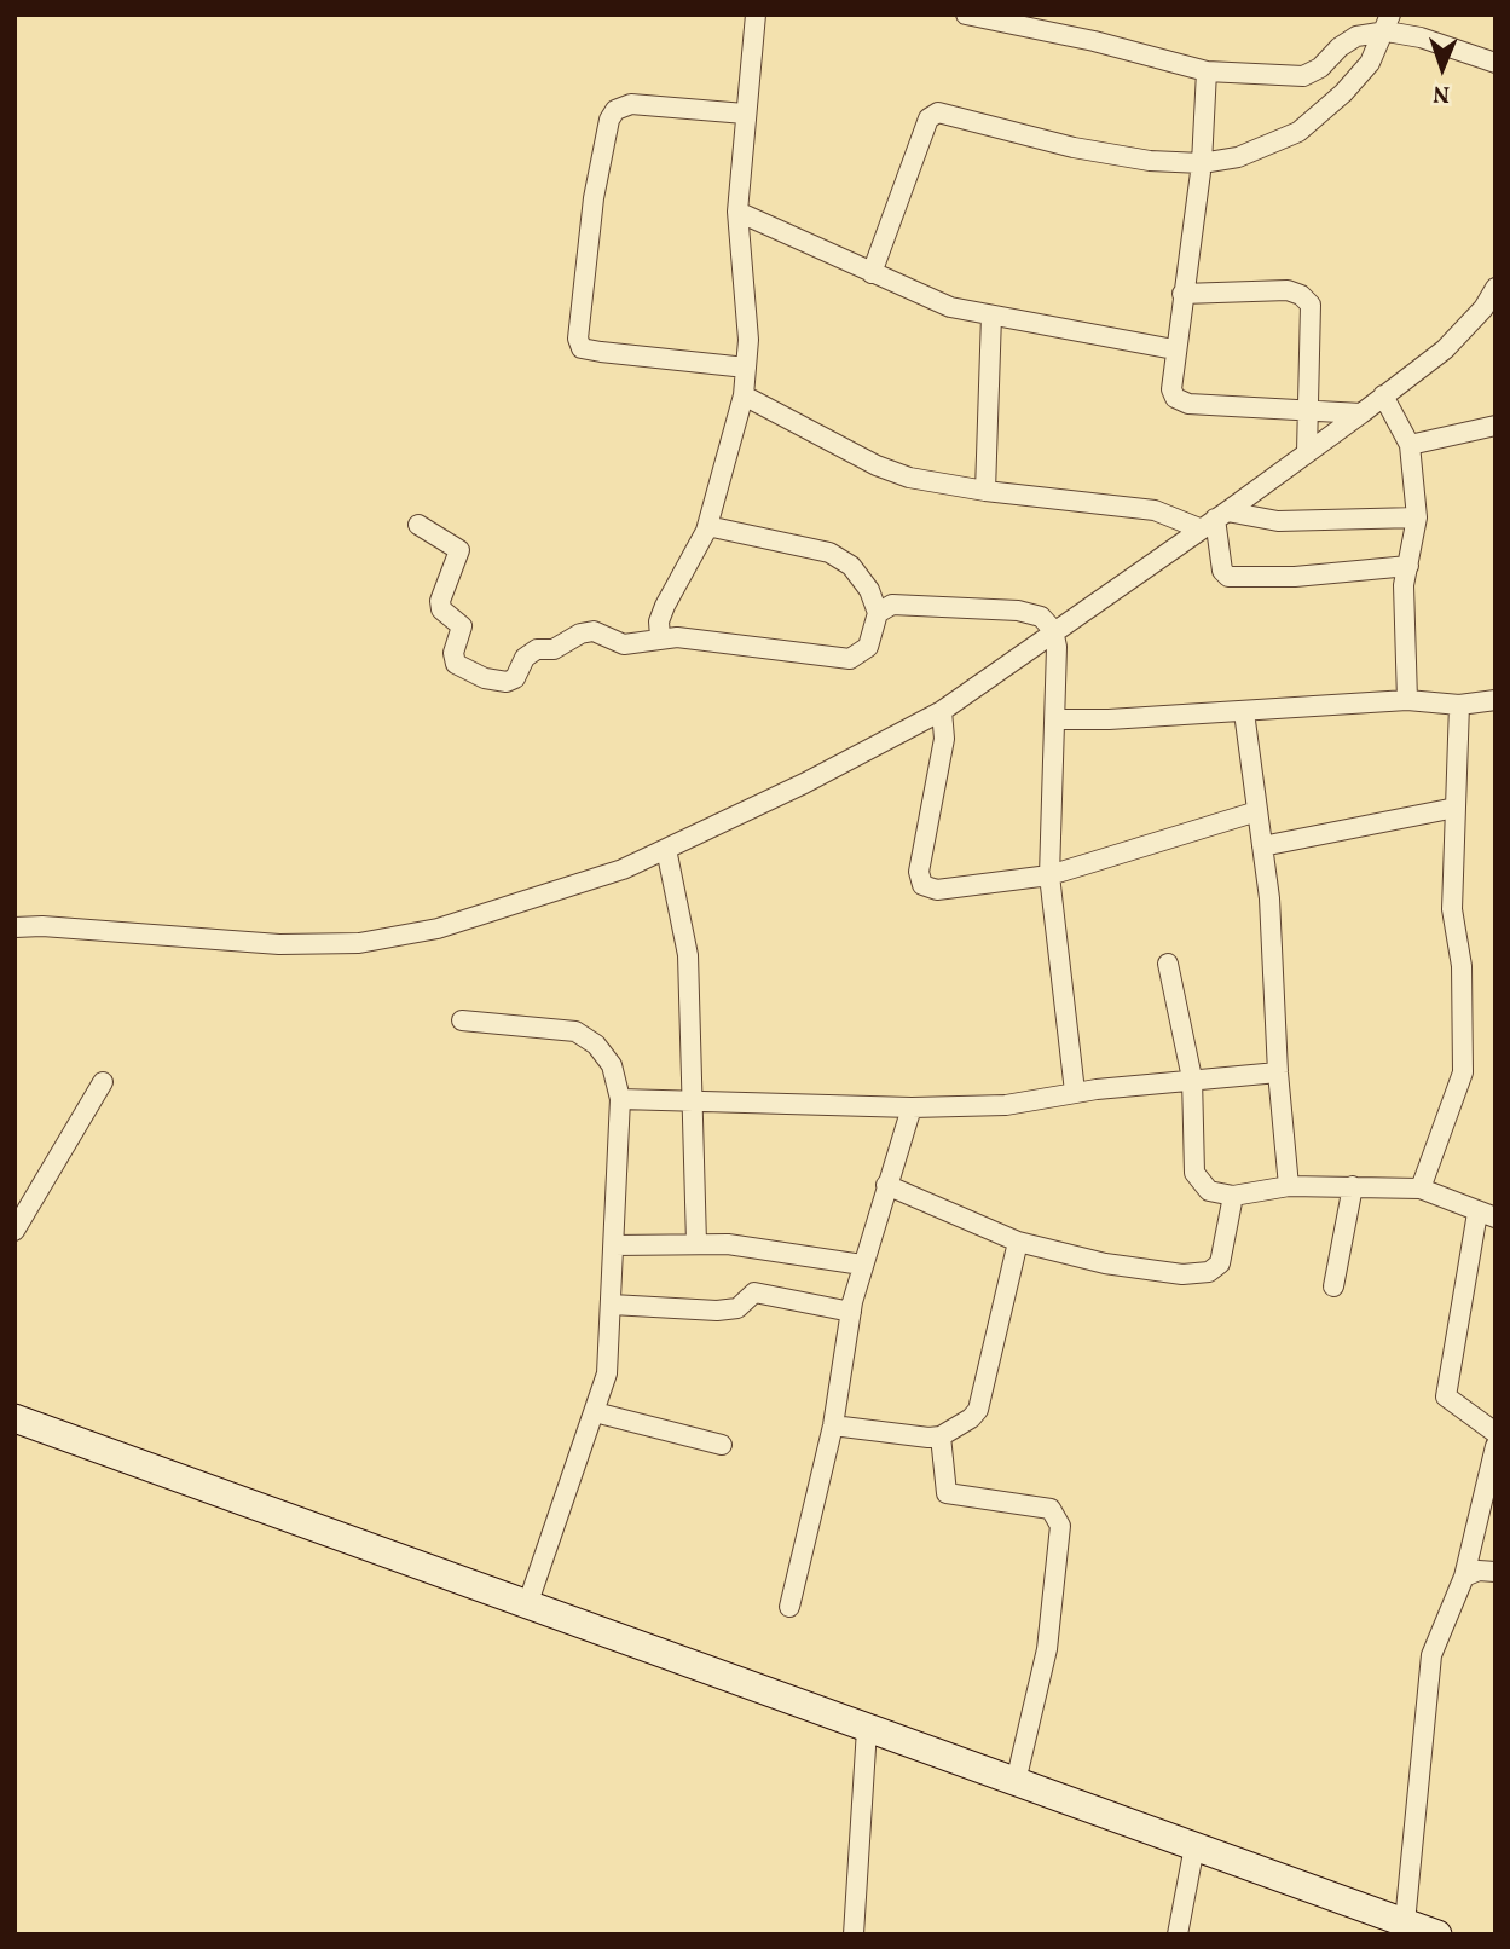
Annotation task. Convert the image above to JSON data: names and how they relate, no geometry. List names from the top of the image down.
{
  "north": "bottom"
}
